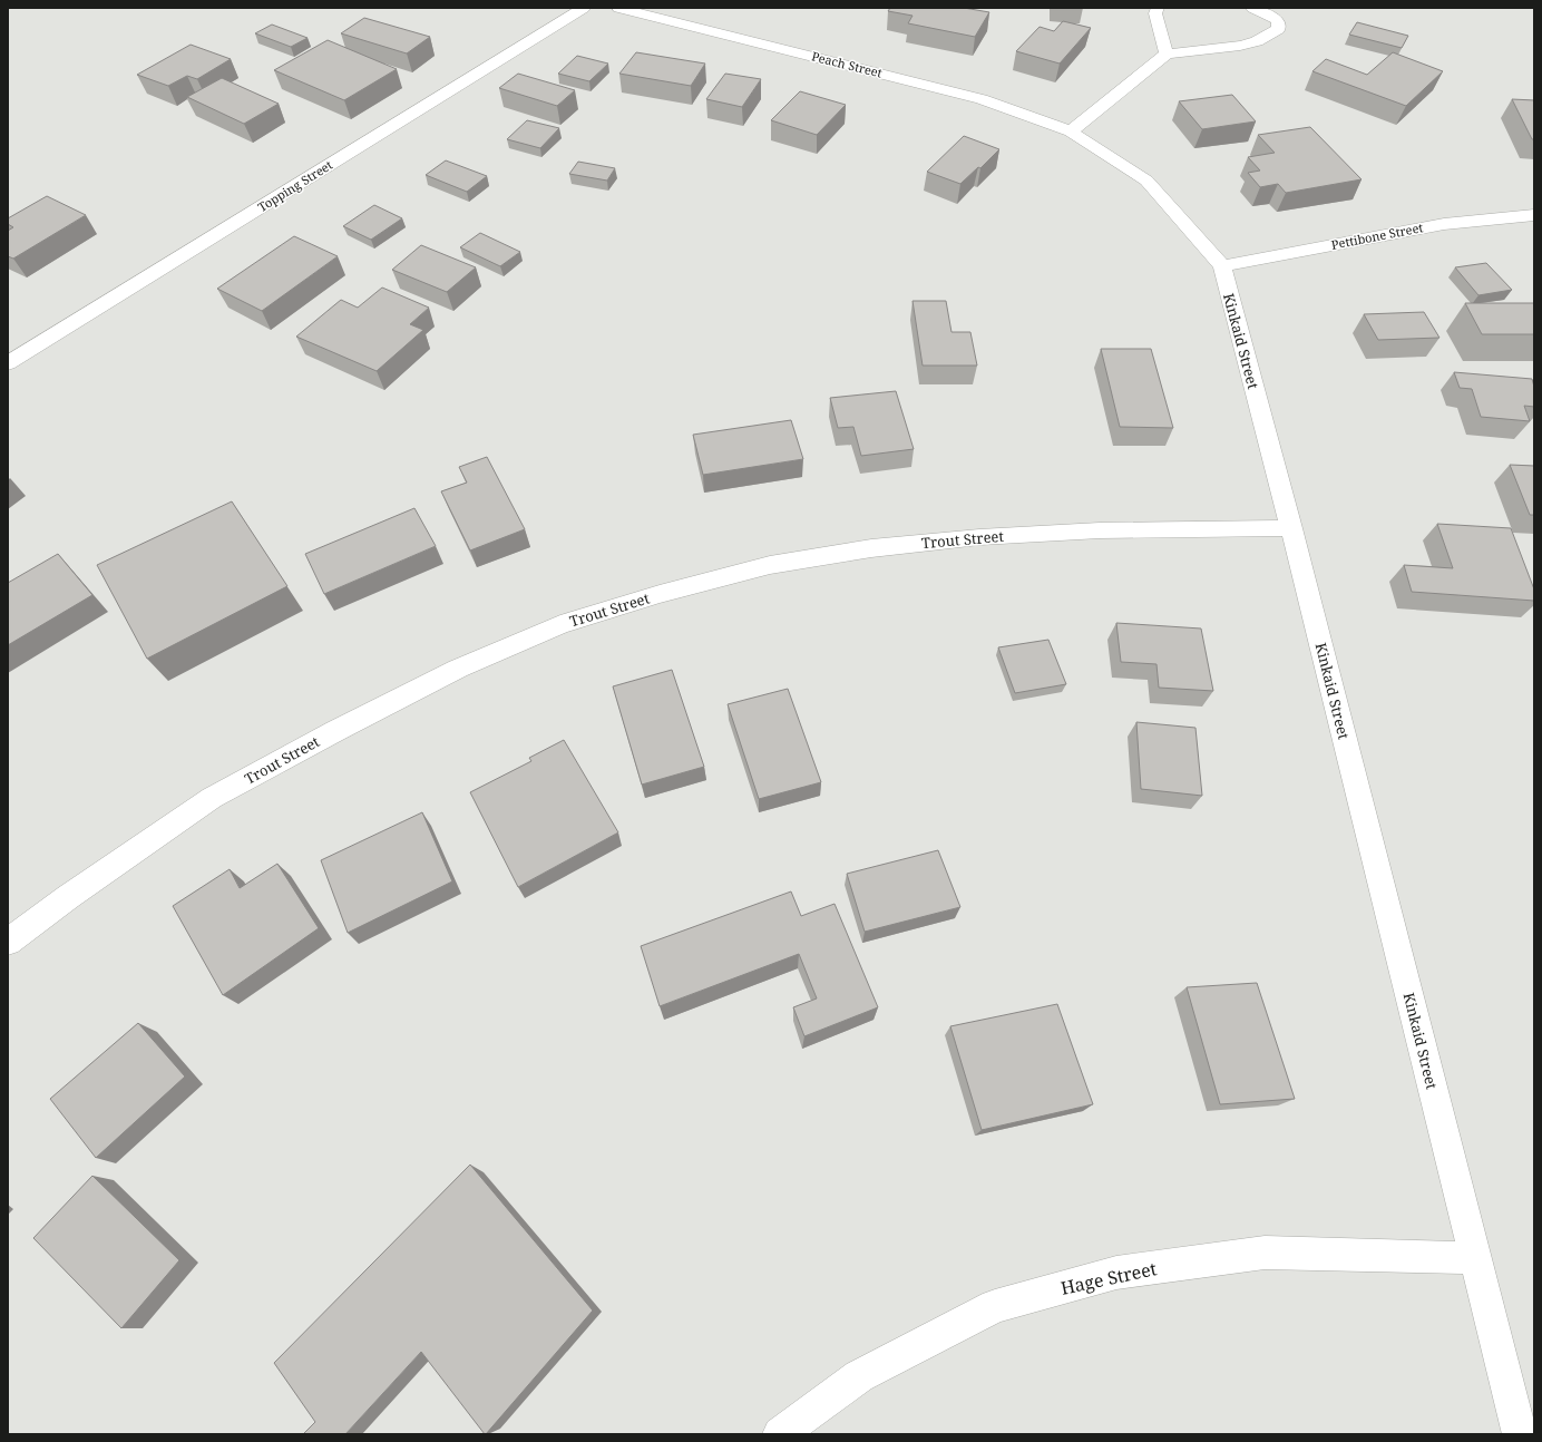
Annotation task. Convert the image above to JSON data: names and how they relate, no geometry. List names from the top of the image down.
{
  "streets": {
    "street": [
      "Peach Street",
      "Topping Street",
      "Pettibone Street",
      "Kinkaid Street",
      "Trout Street",
      "Hage Street"
    ]
  },
  "crossings": [
    ["Peach Street", "Kinkaid Street"],
    ["Pettibone Street", "Kinkaid Street"],
    ["Kinkaid Street", "Trout Street"],
    ["Kinkaid Street", "Hage Street"]
  ]
}
